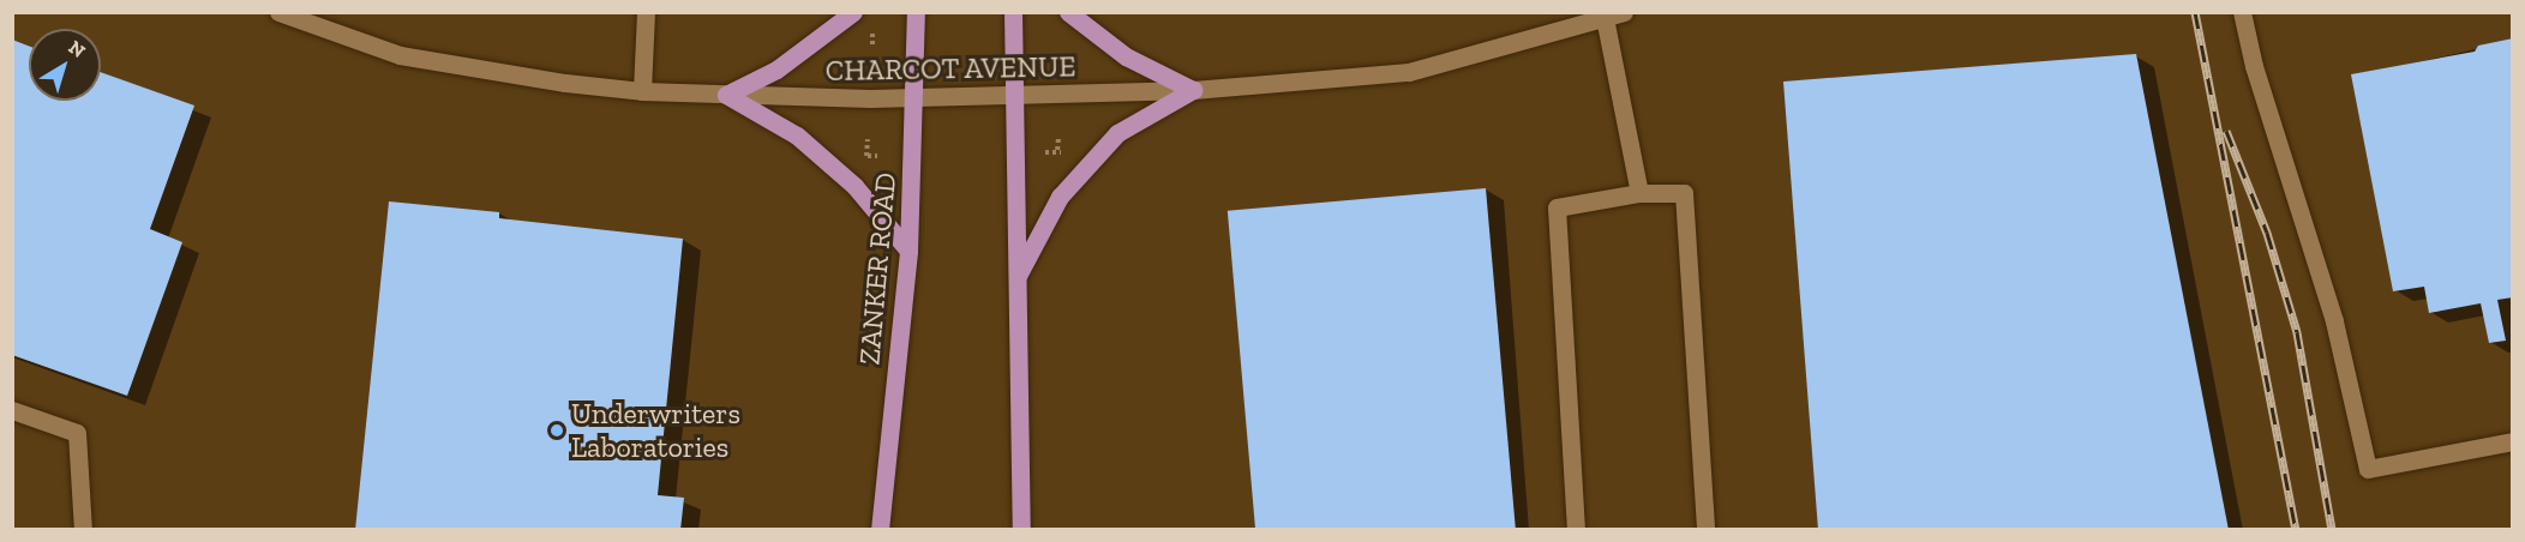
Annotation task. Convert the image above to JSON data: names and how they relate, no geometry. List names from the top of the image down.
{
  "streets": {
    "main road": ["CHARCOT AVENUE", "ZANKER ROAD"]
  },
  "crossings": [
    ["CHARCOT AVENUE", "ZANKER ROAD"]
  ],
  "places": ["Underwriters Laboratories"],
  "north": "top right"
}
